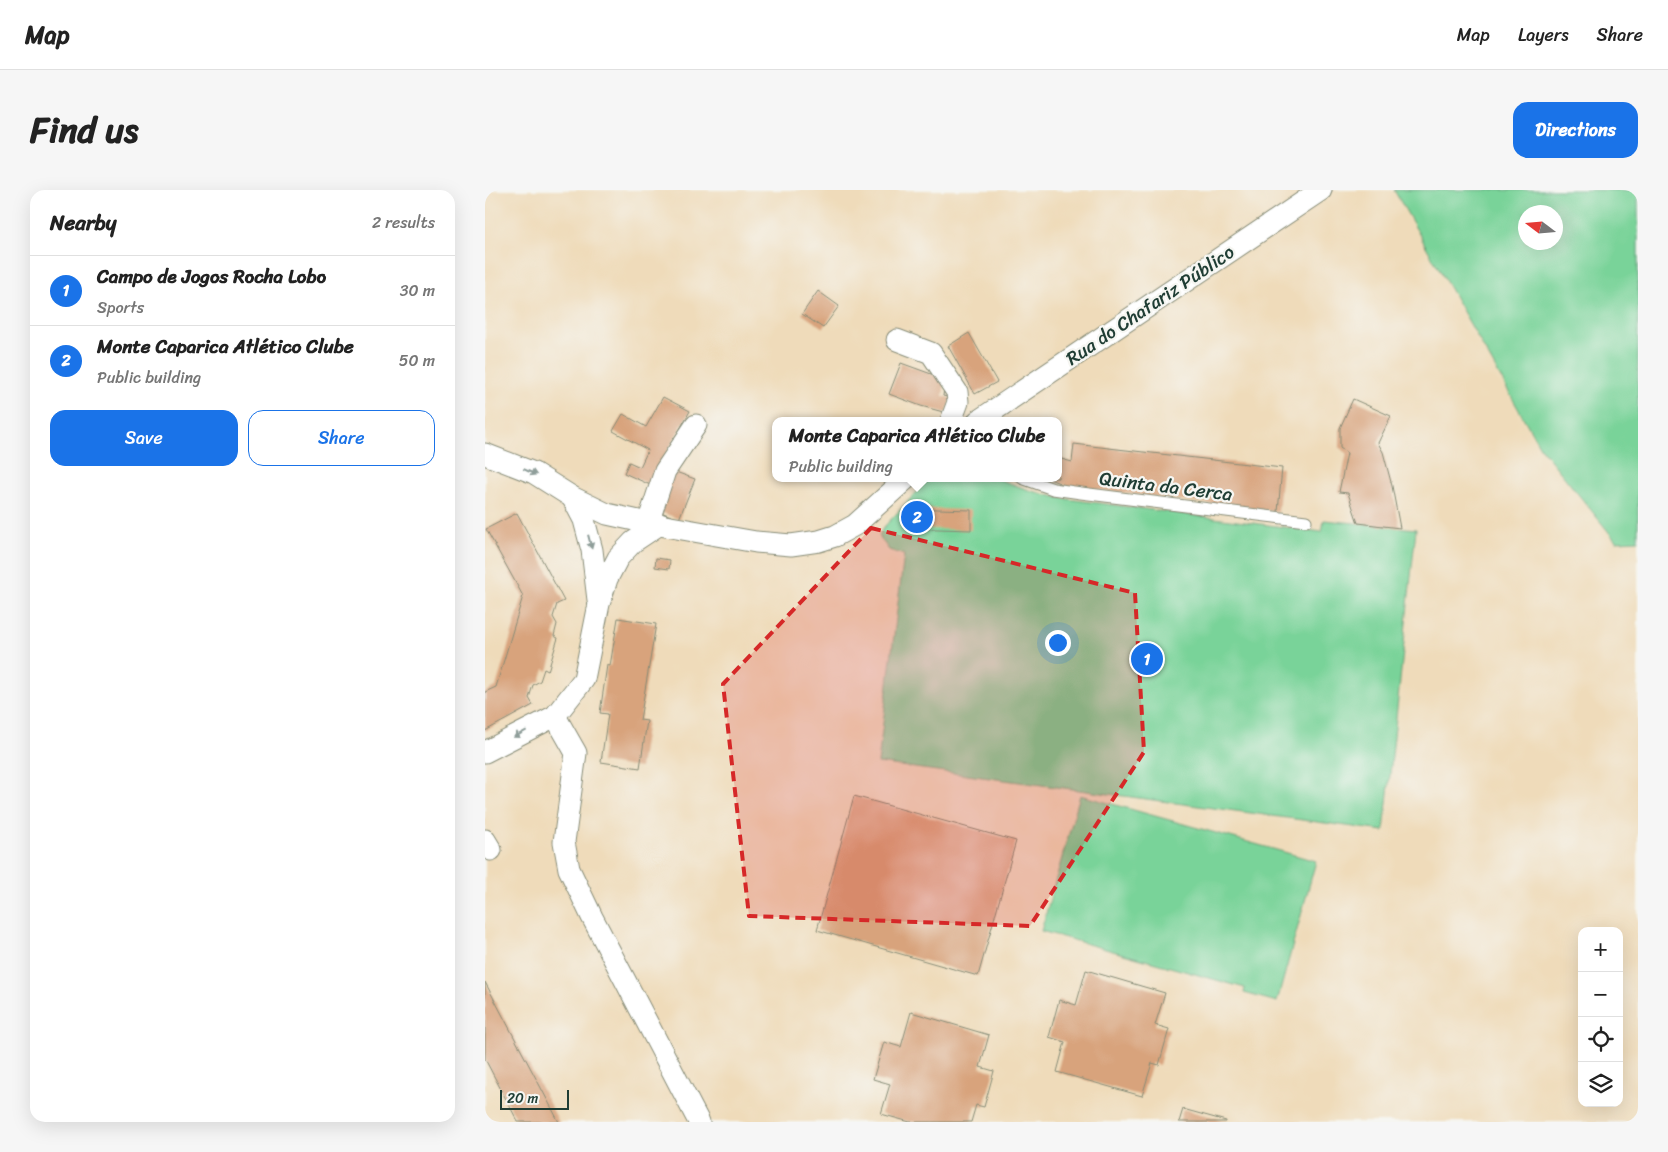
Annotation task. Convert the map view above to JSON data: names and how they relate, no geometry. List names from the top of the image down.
{
  "streets": {
    "street": ["Rua do Chafariz Público"],
    "lane": ["Quinta da Cerca"]
  },
  "scale_bar": "20 m",
  "north": "left",
  "page": {
    "header": "Map",
    "nav": ["Map", "Layers", "Share"],
    "title": "Find us",
    "buttons": [
      "Directions",
      ["Save", "Share"]
    ],
    "heading": ["Nearby", "2 results"],
    "list": [
      {
        "mark": "1",
        "name": "Campo de Jogos Rocha Lobo",
        "note": "Sports",
        "value": "30 m"
      },
      {
        "mark": "2",
        "name": "Monte Caparica Atlético Clube",
        "note": "Public building",
        "value": "50 m"
      }
    ],
    "popup": ["Monte Caparica Atlético Clube", "Public building"],
    "pins": ["2", "1"],
    "map_buttons": ["+", "−"],
    "scale": "20 m"
  }
}
